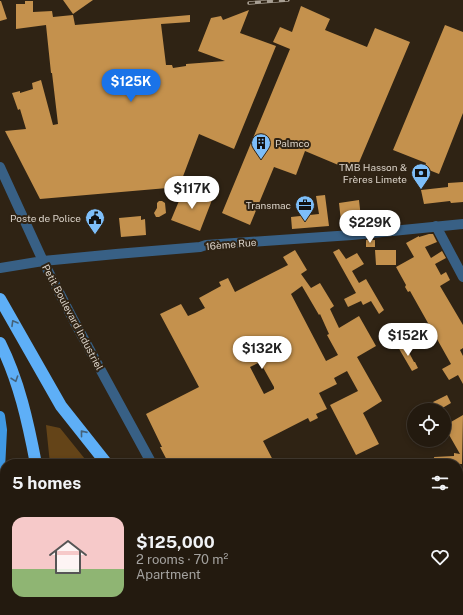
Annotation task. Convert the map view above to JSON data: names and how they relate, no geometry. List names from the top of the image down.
{
  "streets": {
    "street": ["16ème Rue", "Petit Boulevard Industriel"]
  },
  "crossings": [
    ["16ème Rue", "Petit Boulevard Industriel"]
  ],
  "places": {
    "building": ["Palmco"],
    "bank": ["TMB Hasson & Frères Limete"],
    "office": ["Transmac"],
    "public building": ["Poste de Police"]
  },
  "page": {
    "price": [
      "$125K",
      "$117K",
      "$229K",
      "$152K",
      "$132K"
    ],
    "heading": "5 homes",
    "list": [
      {
        "name": "$125,000",
        "note": "2 rooms · 70 m² · Apartment"
      }
    ]
  }
}
